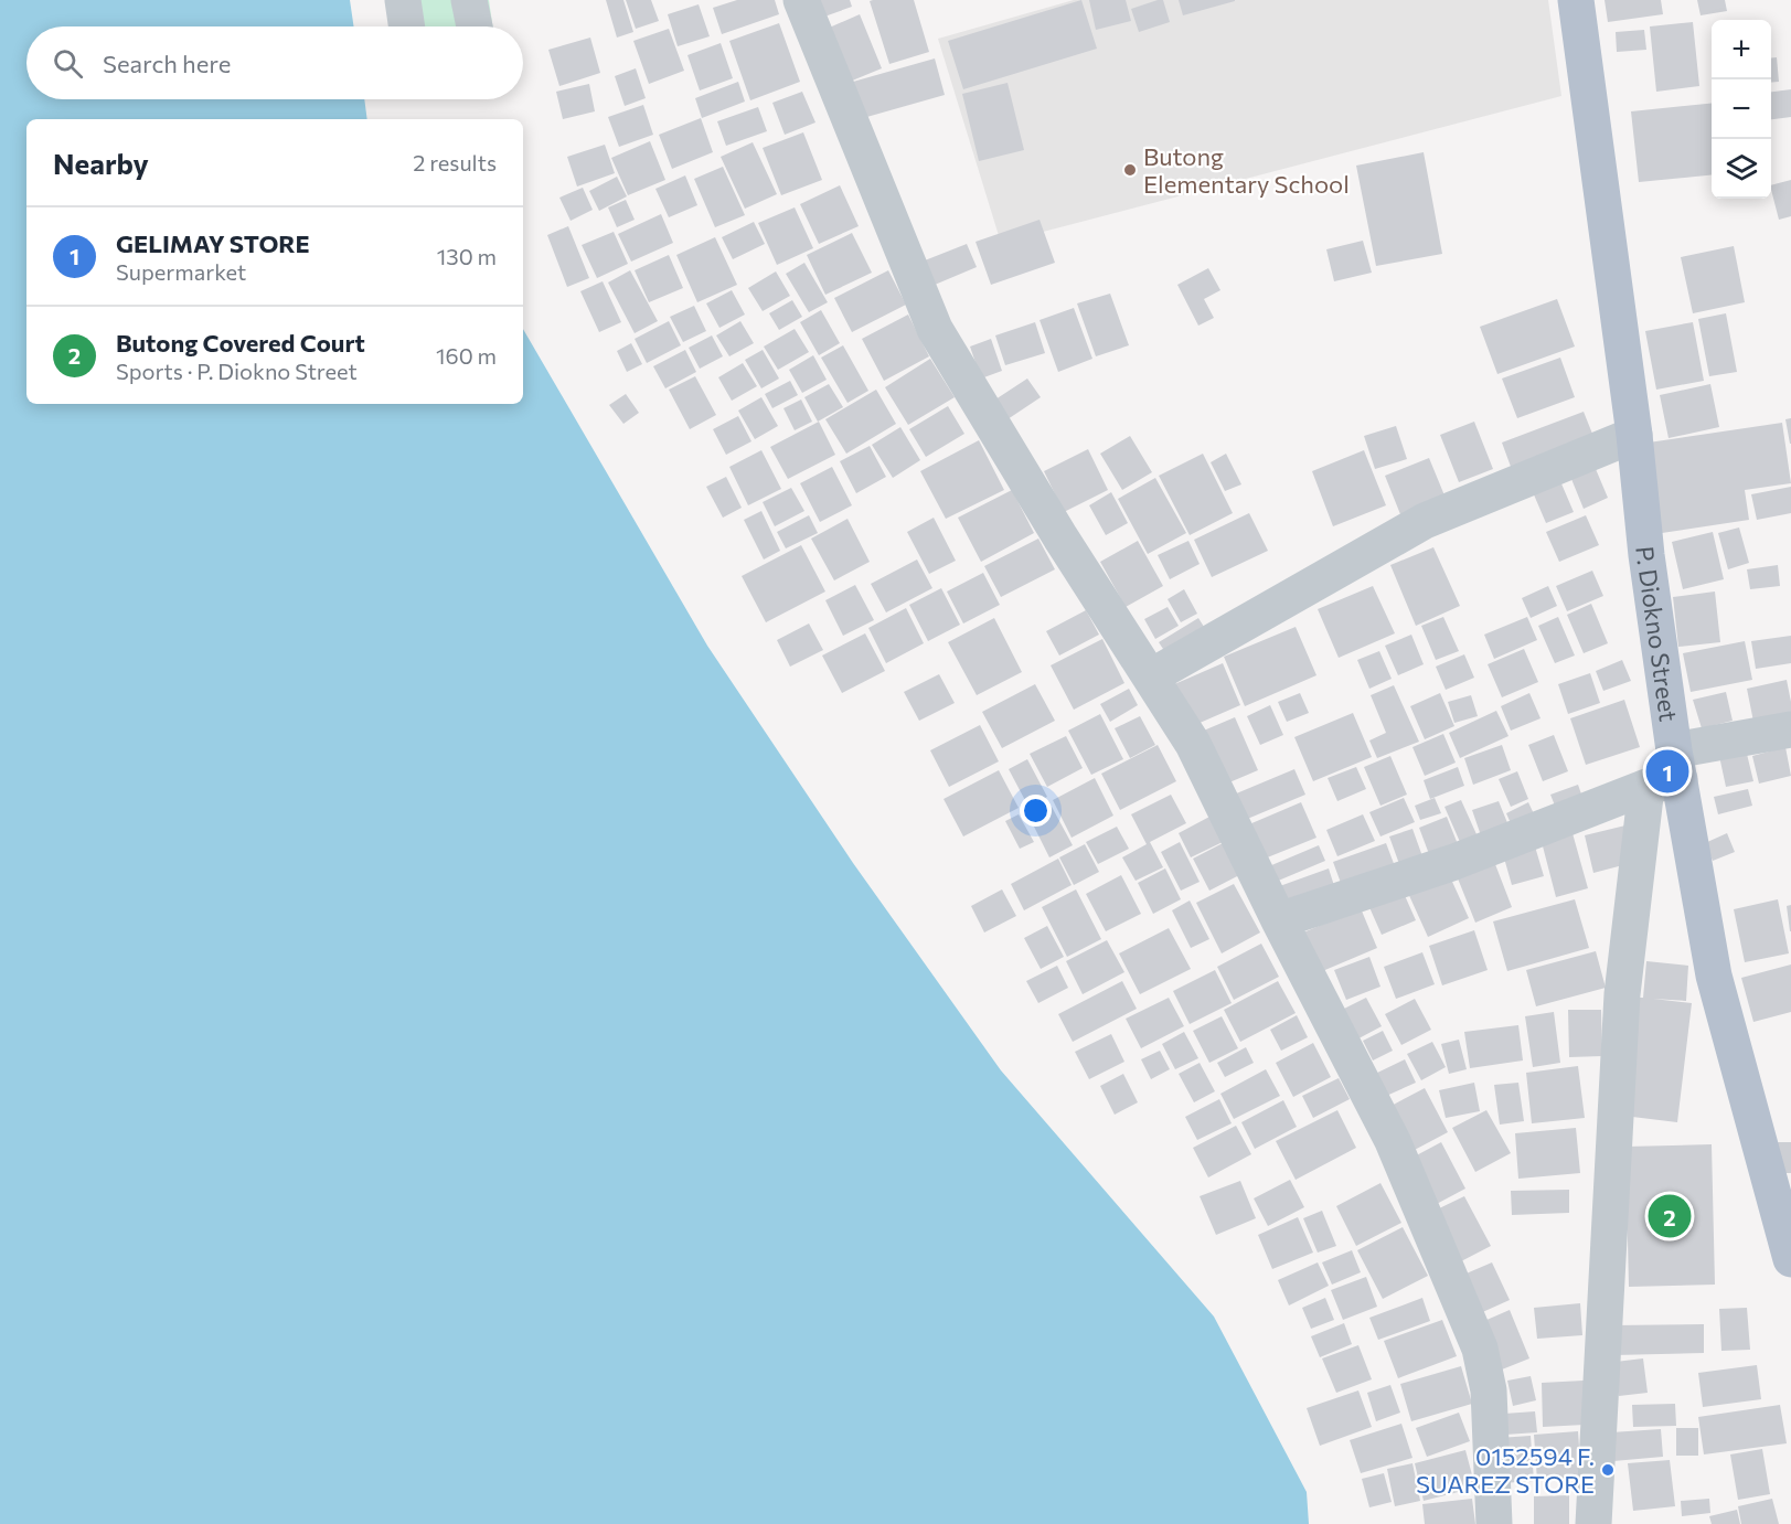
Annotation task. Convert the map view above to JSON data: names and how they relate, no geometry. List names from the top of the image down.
{
  "streets": {
    "main road": ["P. Diokno Street"]
  },
  "places": ["Butong Elementary School", "0152594 F. SUAREZ STORE"],
  "page": {
    "map_buttons": ["+", "−"],
    "search": "Search here",
    "heading": ["Nearby", "2 results"],
    "list": [
      {
        "mark": "1",
        "name": "GELIMAY STORE",
        "note": "Supermarket",
        "value": "130 m"
      },
      {
        "mark": "2",
        "name": "Butong Covered Court",
        "note": "Sports · P. Diokno Street",
        "value": "160 m"
      }
    ],
    "pins": ["1", "2"]
  }
}
